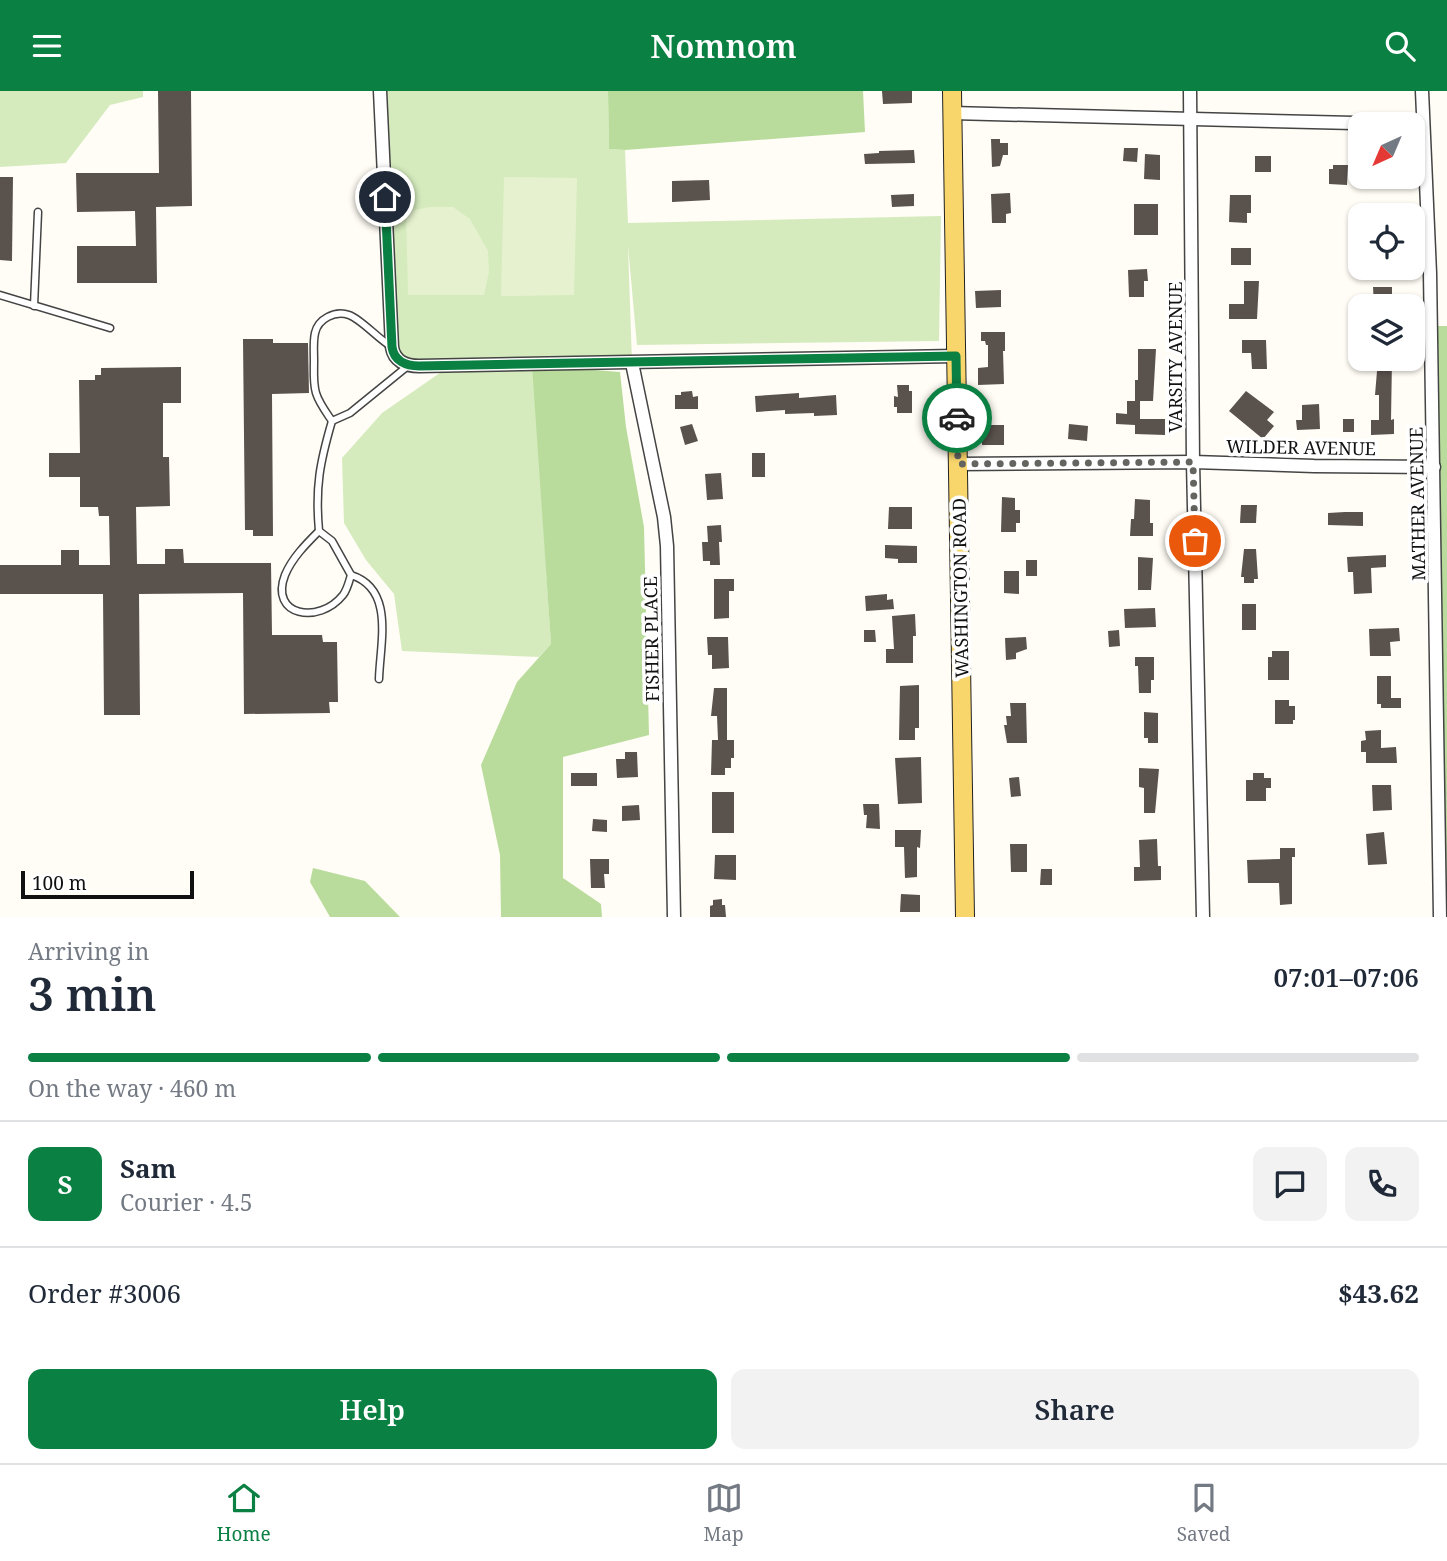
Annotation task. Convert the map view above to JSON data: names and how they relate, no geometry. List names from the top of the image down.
{
  "streets": {
    "main road": ["WASHINGTON ROAD"],
    "street": [
      "VARSITY AVENUE",
      "WILDER AVENUE",
      "MATHER AVENUE",
      "FISHER PLACE"
    ]
  },
  "crossings": [
    ["VARSITY AVENUE", "WILDER AVENUE"],
    ["WILDER AVENUE", "MATHER AVENUE"],
    ["WILDER AVENUE", "WASHINGTON ROAD"]
  ],
  "scale_bar": "100 m",
  "north": "bottom left",
  "page": {
    "header": "Nomnom",
    "scale": "100 m",
    "heading": ["3 min", "Arriving in", "07:01–07:06"],
    "panel": [
      "Sam",
      "Courier · 4.5",
      "Order #3006",
      "$43.62"
    ],
    "bar": "On the way · 460 m",
    "round": "S",
    "buttons": ["Help", "Share"],
    "tabs": ["Home", "Map", "Saved"]
  }
}
